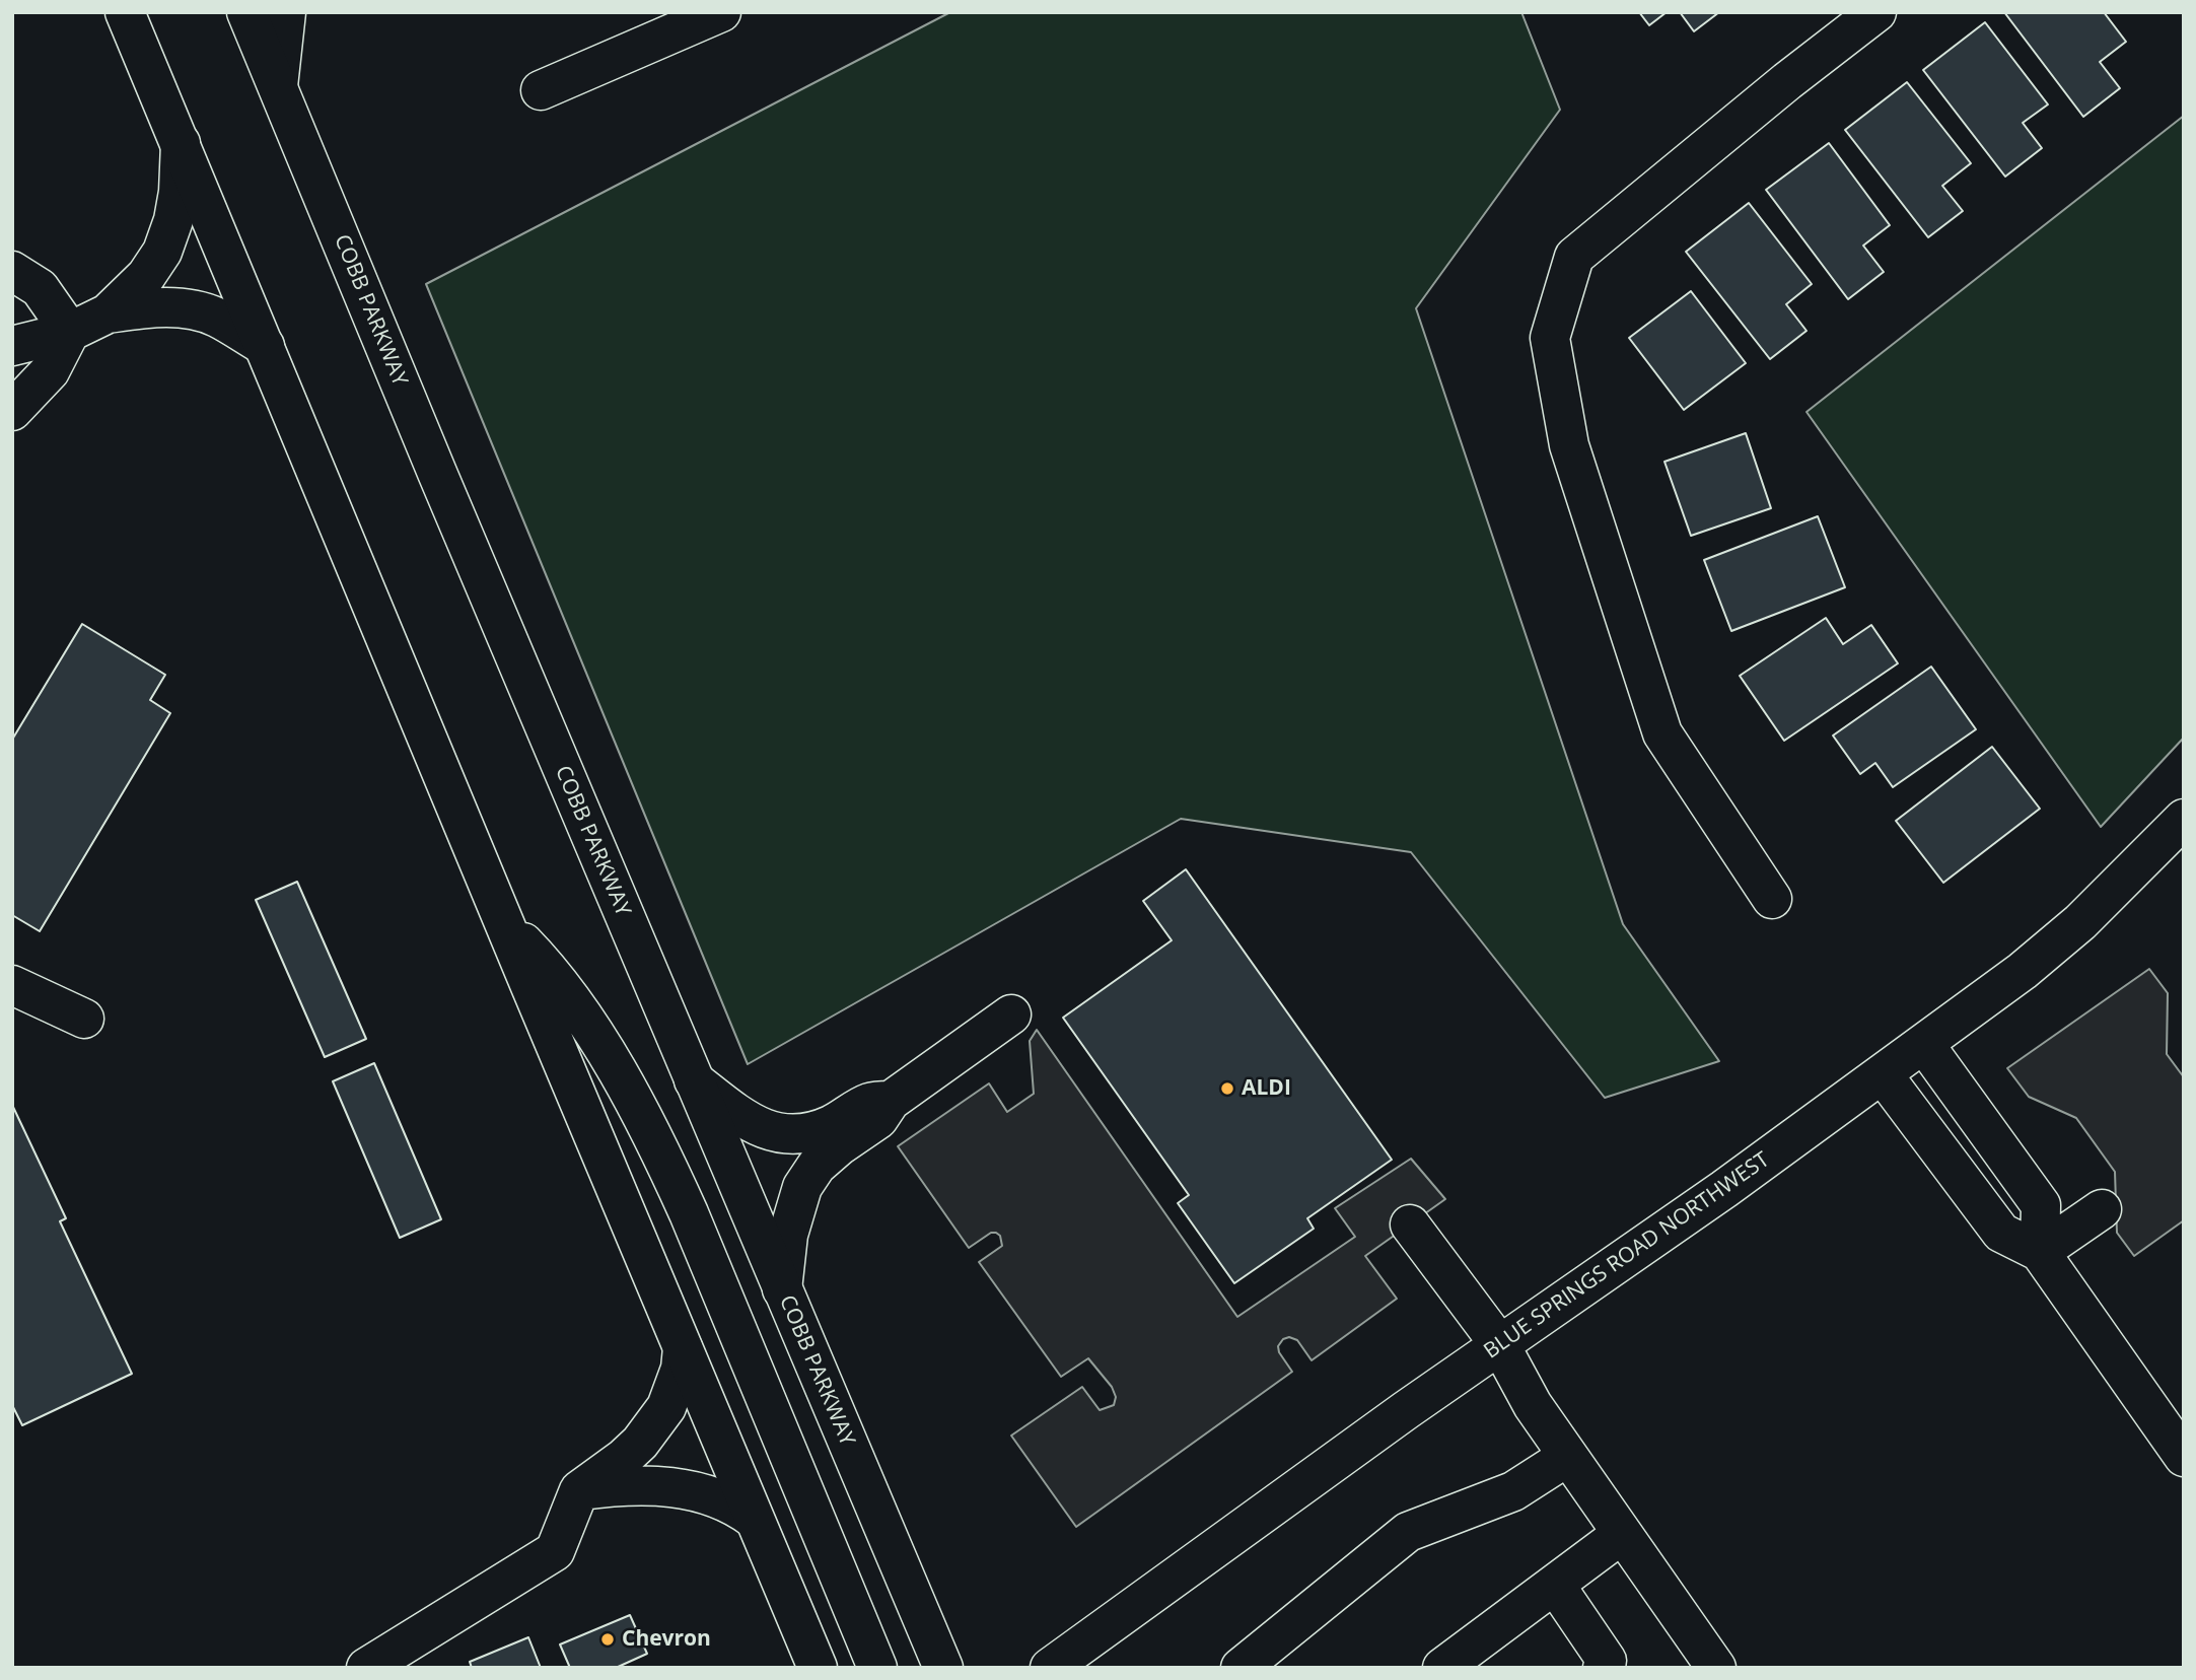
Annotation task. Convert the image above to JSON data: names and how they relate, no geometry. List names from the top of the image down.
{
  "streets": {
    "main road": ["COBB PARKWAY", "BLUE SPRINGS ROAD NORTHWEST"]
  },
  "places": ["ALDI", "Chevron"]
}
